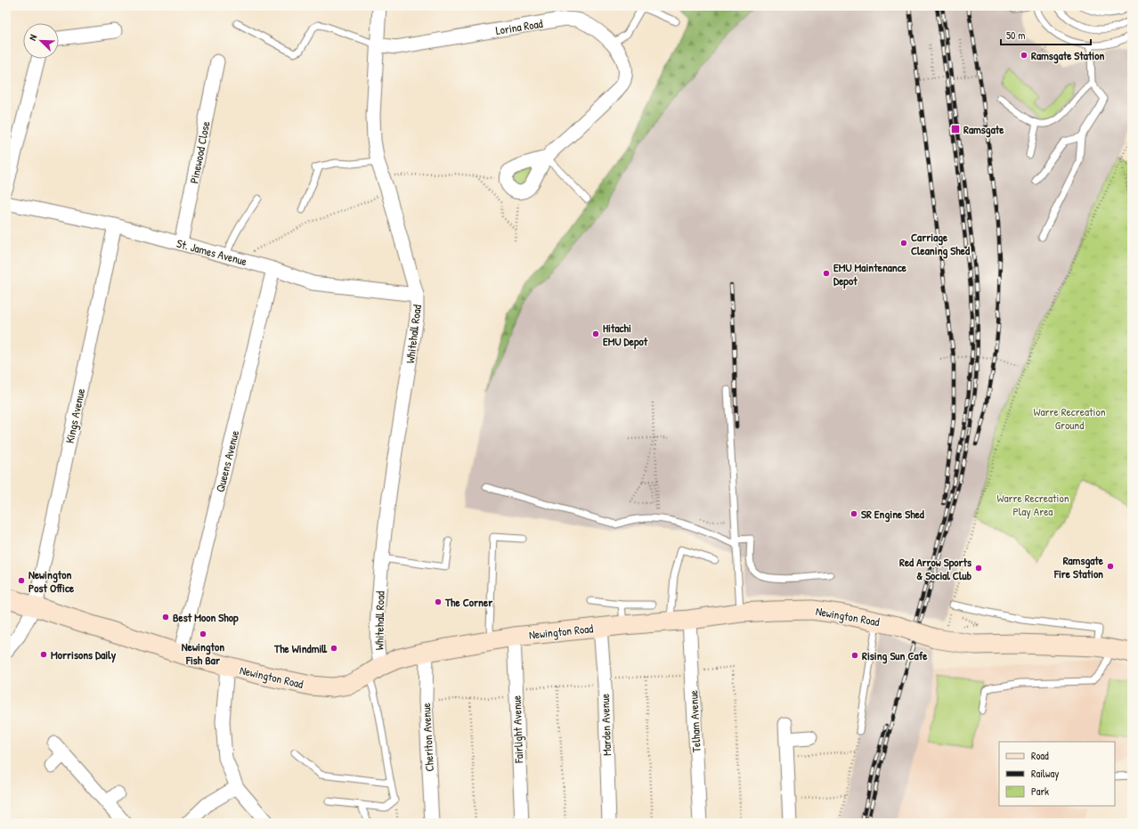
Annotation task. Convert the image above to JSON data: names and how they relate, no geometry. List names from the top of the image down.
{
  "streets": {
    "main road": ["Newington Road"],
    "street": [
      "Lorina Road",
      "Pinewood Close",
      "St. James Avenue",
      "Whitehall Road",
      "Kings Avenue",
      "Queens Avenue",
      "Telham Avenue",
      "Marden Avenue",
      "Fairlight Avenue",
      "Cheriton Avenue"
    ]
  },
  "crossings": [
    ["Lorina Road", "Whitehall Road"],
    ["Pinewood Close", "St. James Avenue"],
    ["St. James Avenue", "Whitehall Road"],
    ["St. James Avenue", "Kings Avenue"],
    ["St. James Avenue", "Queens Avenue"],
    ["Whitehall Road", "Newington Road"],
    ["Kings Avenue", "Newington Road"],
    ["Queens Avenue", "Newington Road"],
    ["Newington Road", "Telham Avenue"],
    ["Newington Road", "Marden Avenue"],
    ["Newington Road", "Fairlight Avenue"],
    ["Newington Road", "Cheriton Avenue"]
  ],
  "parks": ["Warre Recreation Ground", "Warre Recreation Play Area"],
  "places": {
    "other": [
      "Ramsgate Station",
      "Carriage Cleaning Shed",
      "EMU Maintenance Depot",
      "Hitachi EMU Depot",
      "SR Engine Shed",
      "Ramsgate Fire Station",
      "Red Arrow Sports & Social Club",
      "Newington Post Office",
      "The Corner",
      "Best Moon Shop",
      "Newington Fish Bar",
      "The Windmill",
      "Morrisons Daily",
      "Rising Sun Cafe"
    ],
    "transit": ["Ramsgate"]
  },
  "legend": ["Road", "Railway", "Park"],
  "scale_bar": "50 m",
  "north": "top left"
}
